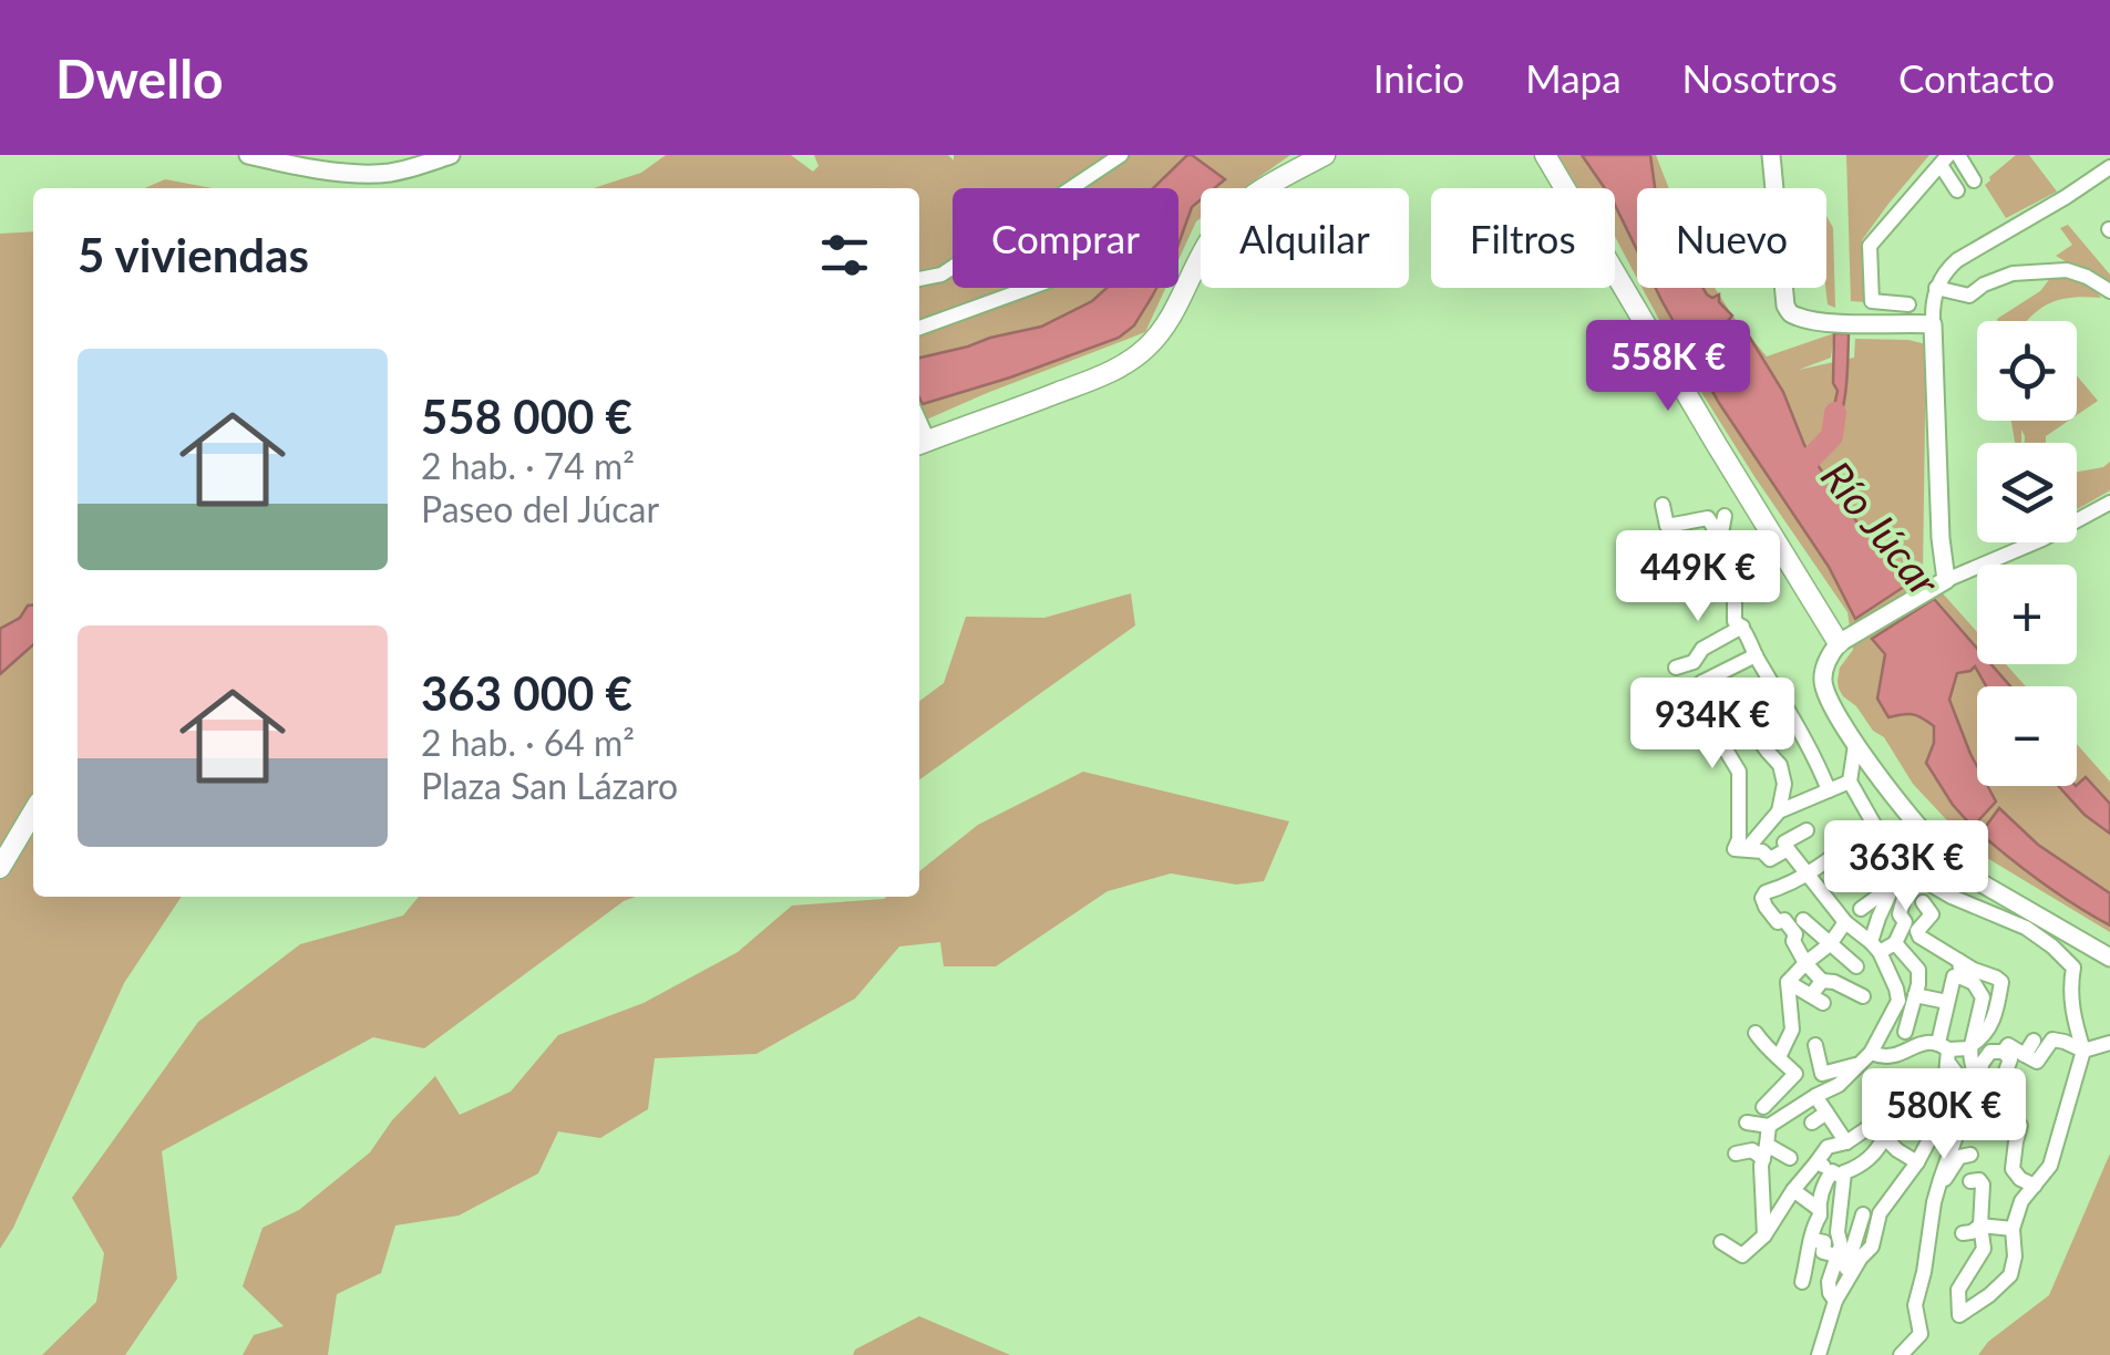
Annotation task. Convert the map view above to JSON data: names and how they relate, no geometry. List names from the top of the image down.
{
  "water": ["Río Júcar"],
  "page": {
    "header": "Dwello",
    "nav": [
      "Inicio",
      "Mapa",
      "Nosotros",
      "Contacto"
    ],
    "chip": [
      "Comprar",
      "Alquilar",
      "Filtros",
      "Nuevo"
    ],
    "heading": "5 viviendas",
    "price": [
      "558K €",
      "449K €",
      "934K €",
      "363K €",
      "580K €"
    ],
    "map_buttons": ["+", "−"],
    "list": [
      {
        "name": "558 000 €",
        "note": "2 hab. · 74 m² · Paseo del Júcar"
      },
      {
        "name": "363 000 €",
        "note": "2 hab. · 64 m² · Plaza San Lázaro"
      }
    ]
  }
}
